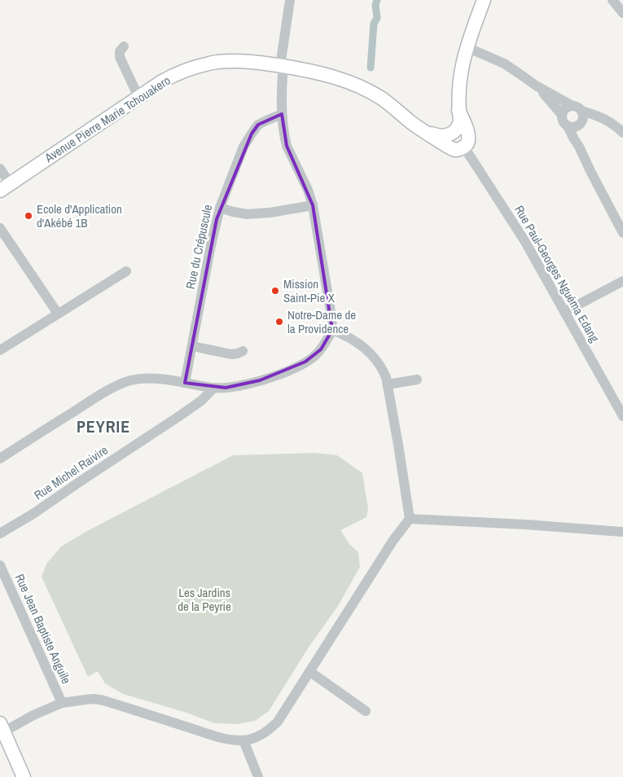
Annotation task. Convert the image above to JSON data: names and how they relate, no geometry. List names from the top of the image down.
{
  "streets": {
    "main road": ["Avenue Pierre Marie Tchouakero"],
    "street": [
      "Rue du Crépuscule",
      "Rue Paul-Georges Nguéma Edang",
      "Rue Michel Raivire",
      "Rue Jean Baptiste Anguile"
    ]
  },
  "crossings": [
    ["Avenue Pierre Marie Tchouakero", "Rue Paul-Georges Nguéma Edang"]
  ],
  "districts": ["PEYRIE"],
  "parks": ["Les Jardins de la Peyrie"],
  "places": ["Ecole d'Application d'Akébé 1B", "Mission Saint-Pie X", "Notre-Dame de la Providence"]
}
